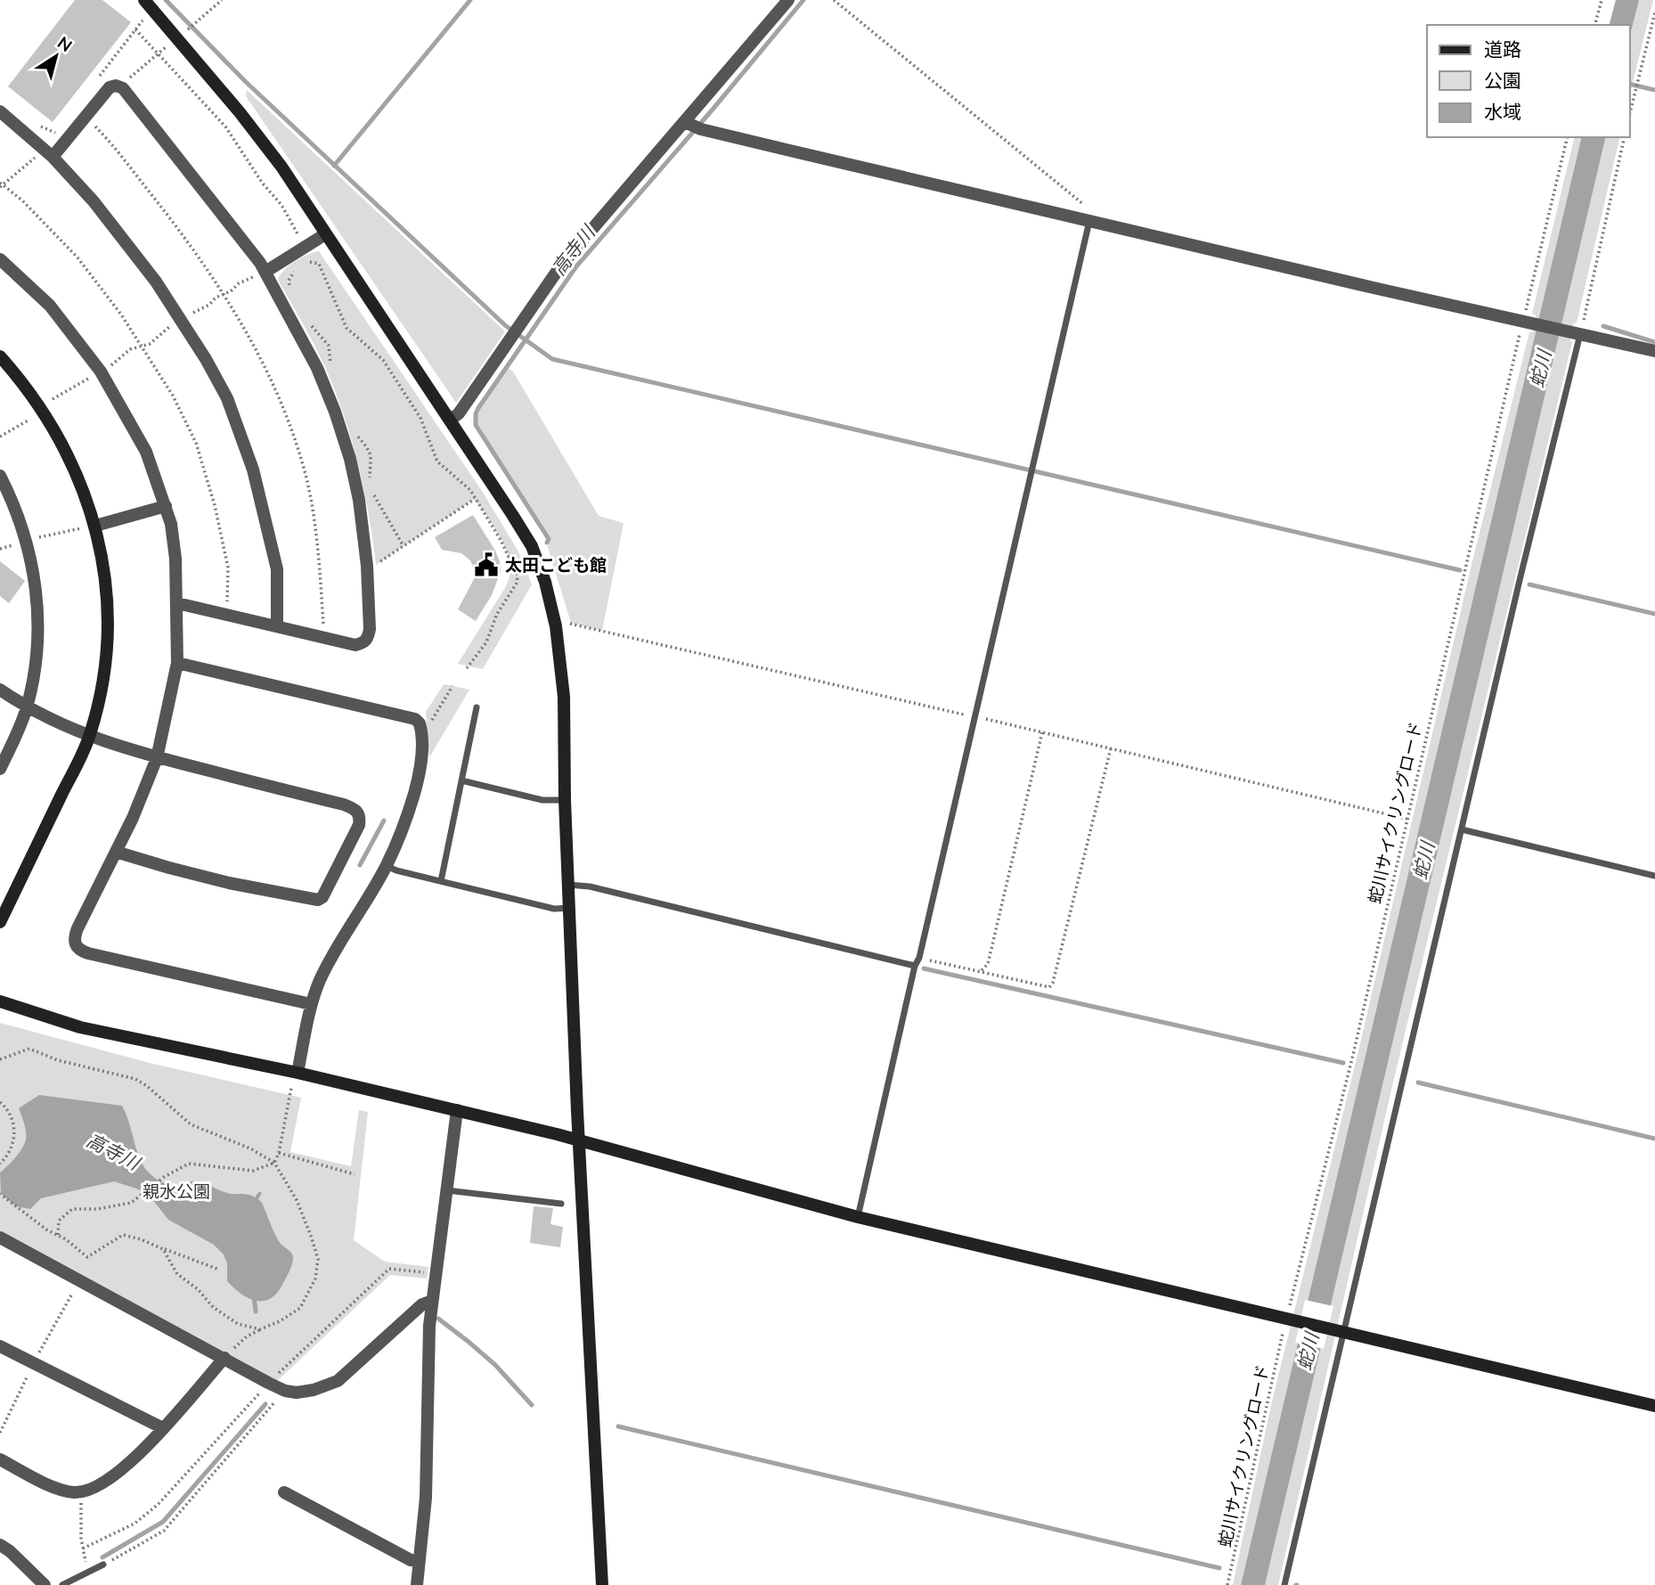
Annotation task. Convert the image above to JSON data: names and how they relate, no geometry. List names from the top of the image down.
{
  "streets": {
    "path": ["蛇川サイクリングロード"]
  },
  "water": ["高寺川", "蛇川"],
  "parks": ["親水公園"],
  "places": {
    "public building": ["太田こども館"]
  },
  "legend": ["道路", "公園", "水域"],
  "north": "top right"
}
